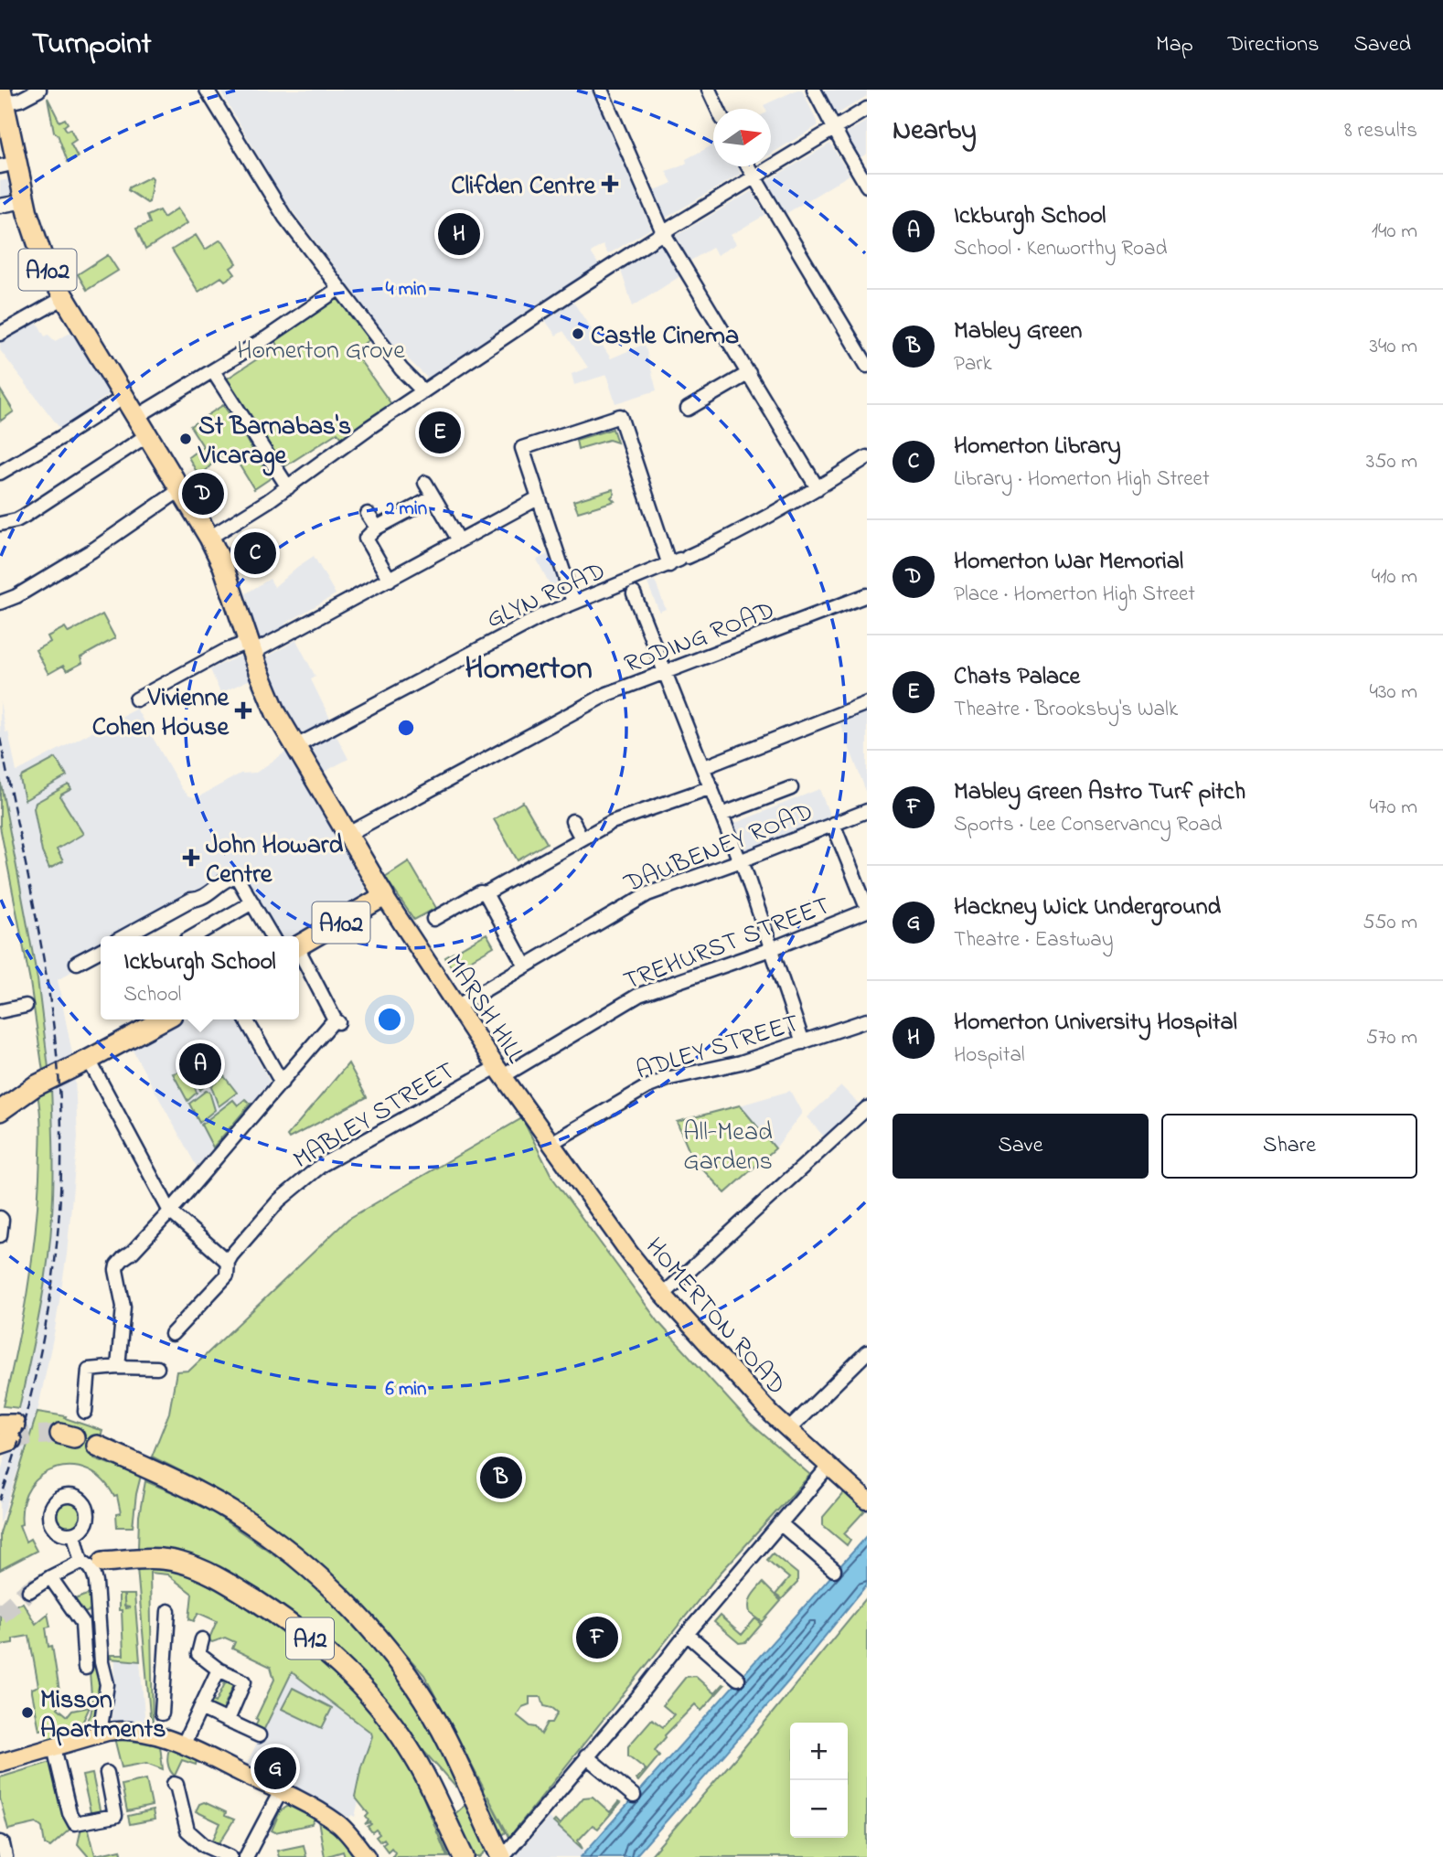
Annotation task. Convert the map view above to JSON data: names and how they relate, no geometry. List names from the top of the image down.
{
  "streets": {
    "highway": ["A102", "A12"],
    "main road": ["MARSH HILL", "HOMERTON ROAD"],
    "street": [
      "GLYN ROAD",
      "RODING ROAD",
      "DAUBENEY ROAD",
      "TREHURST STREET",
      "ADLEY STREET",
      "MABLEY STREET"
    ]
  },
  "crossings": [
    ["A102", "GLYN ROAD"],
    ["A102", "RODING ROAD"],
    ["A102", "MARSH HILL"],
    ["DAUBENEY ROAD", "MARSH HILL"],
    ["TREHURST STREET", "MARSH HILL"],
    ["TREHURST STREET", "MABLEY STREET"],
    ["MARSH HILL", "ADLEY STREET"],
    ["MARSH HILL", "MABLEY STREET"],
    ["MARSH HILL", "HOMERTON ROAD"],
    ["ADLEY STREET", "HOMERTON ROAD"]
  ],
  "districts": ["Homerton"],
  "parks": ["Homerton Grove", "All-Mead Gardens"],
  "places": {
    "health": ["Clifden Centre", "Vivienne Cohen House", "John Howard Centre"],
    "other": ["Castle Cinema", "St Barnabas's Vicarage", "Misson Apartments"]
  },
  "north": "right",
  "page": {
    "header": "Turnpoint",
    "nav": ["Map", "Directions", "Saved"],
    "heading": ["Nearby", "8 results"],
    "list": [
      {
        "mark": "A",
        "name": "Ickburgh School",
        "note": "School · Kenworthy Road",
        "value": "140 m"
      },
      {
        "mark": "B",
        "name": "Mabley Green",
        "note": "Park",
        "value": "340 m"
      },
      {
        "mark": "C",
        "name": "Homerton Library",
        "note": "Library · Homerton High Street",
        "value": "350 m"
      },
      {
        "mark": "D",
        "name": "Homerton War Memorial",
        "note": "Place · Homerton High Street",
        "value": "410 m"
      },
      {
        "mark": "E",
        "name": "Chats Palace",
        "note": "Theatre · Brooksby's Walk",
        "value": "430 m"
      },
      {
        "mark": "F",
        "name": "Mabley Green Astro Turf pitch",
        "note": "Sports · Lee Conservancy Road",
        "value": "470 m"
      },
      {
        "mark": "G",
        "name": "Hackney Wick Underground",
        "note": "Theatre · Eastway",
        "value": "550 m"
      },
      {
        "mark": "H",
        "name": "Homerton University Hospital",
        "note": "Hospital",
        "value": "570 m"
      }
    ],
    "pins": [
      "H",
      "E",
      "D",
      "C",
      "A",
      "B",
      "F",
      "G"
    ],
    "popup": ["Ickburgh School", "School"],
    "buttons": ["Save", "Share"],
    "map_buttons": ["+", "−"]
  },
  "rings": ["4 min", "2 min", "6 min"]
}
